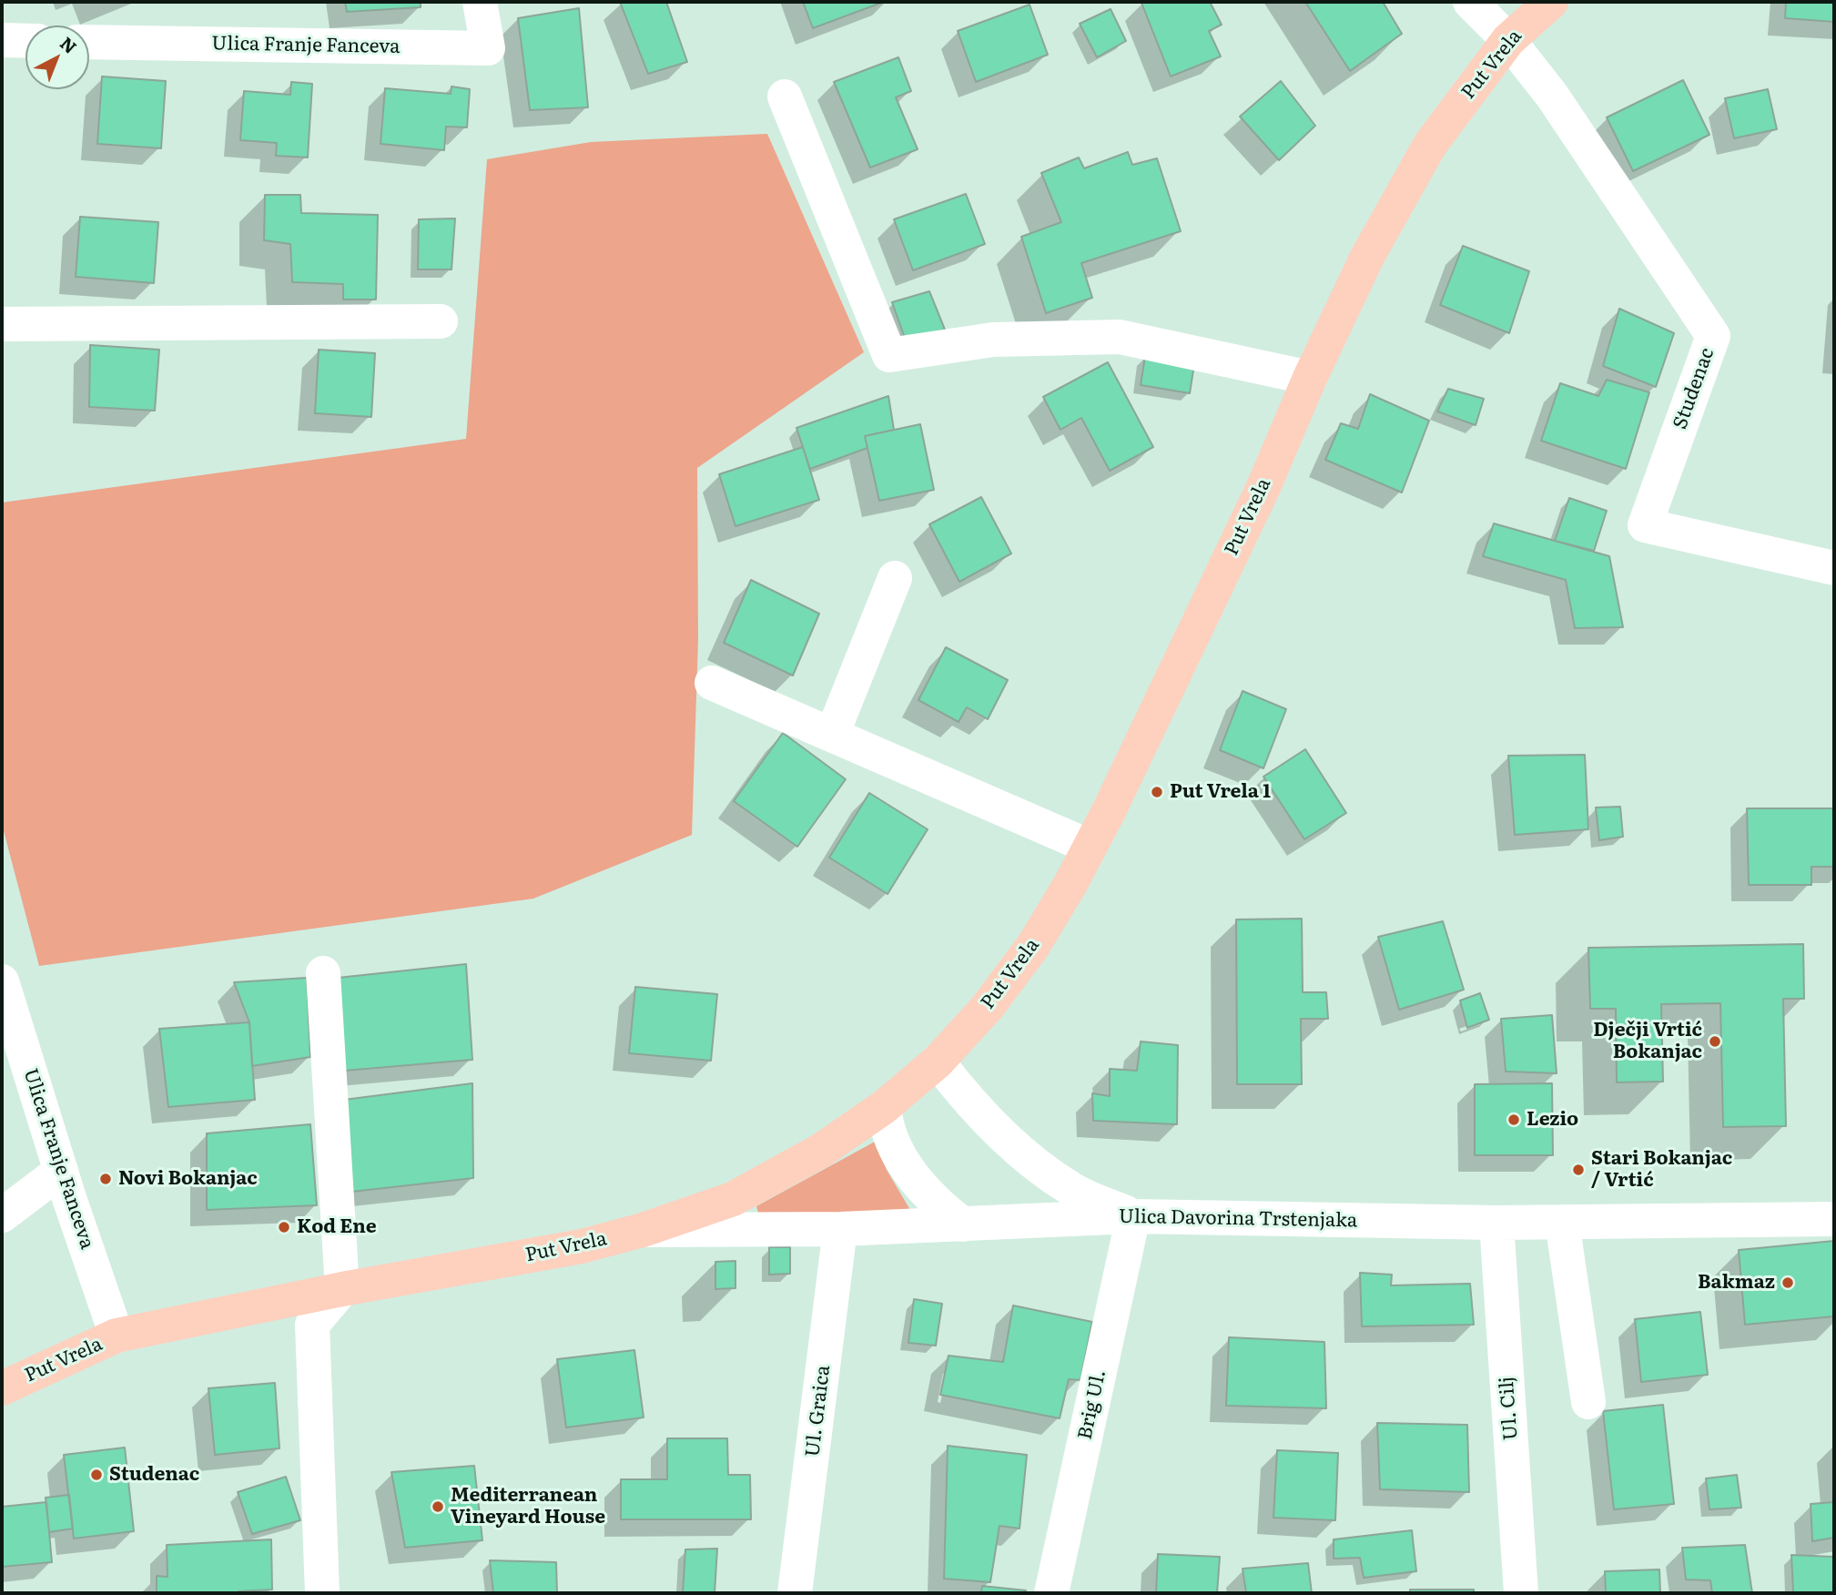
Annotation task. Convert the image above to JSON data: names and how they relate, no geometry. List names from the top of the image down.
{
  "streets": {
    "main road": ["Put Vrela"],
    "street": [
      "Ulica Franje Fanceva",
      "Studenac",
      "Ulica Davorina Trstenjaka",
      "Brig Ul.",
      "Ul. Cilj",
      "Ul. Graica"
    ]
  },
  "crossings": [
    ["Ulica Franje Fanceva", "Put Vrela"],
    ["Put Vrela", "Studenac"],
    ["Put Vrela", "Ulica Davorina Trstenjaka"],
    ["Ulica Davorina Trstenjaka", "Brig Ul."],
    ["Ulica Davorina Trstenjaka", "Ul. Cilj"],
    ["Ulica Davorina Trstenjaka", "Ul. Graica"]
  ],
  "places": [
    "Put Vrela 1",
    "Dječji Vrtić Bokanjac",
    "Lezio",
    "Stari Bokanjac / Vrtić",
    "Novi Bokanjac",
    "Kod Ene",
    "Bakmaz",
    "Studenac",
    "Mediterranean Vineyard House"
  ],
  "north": "top right"
}
